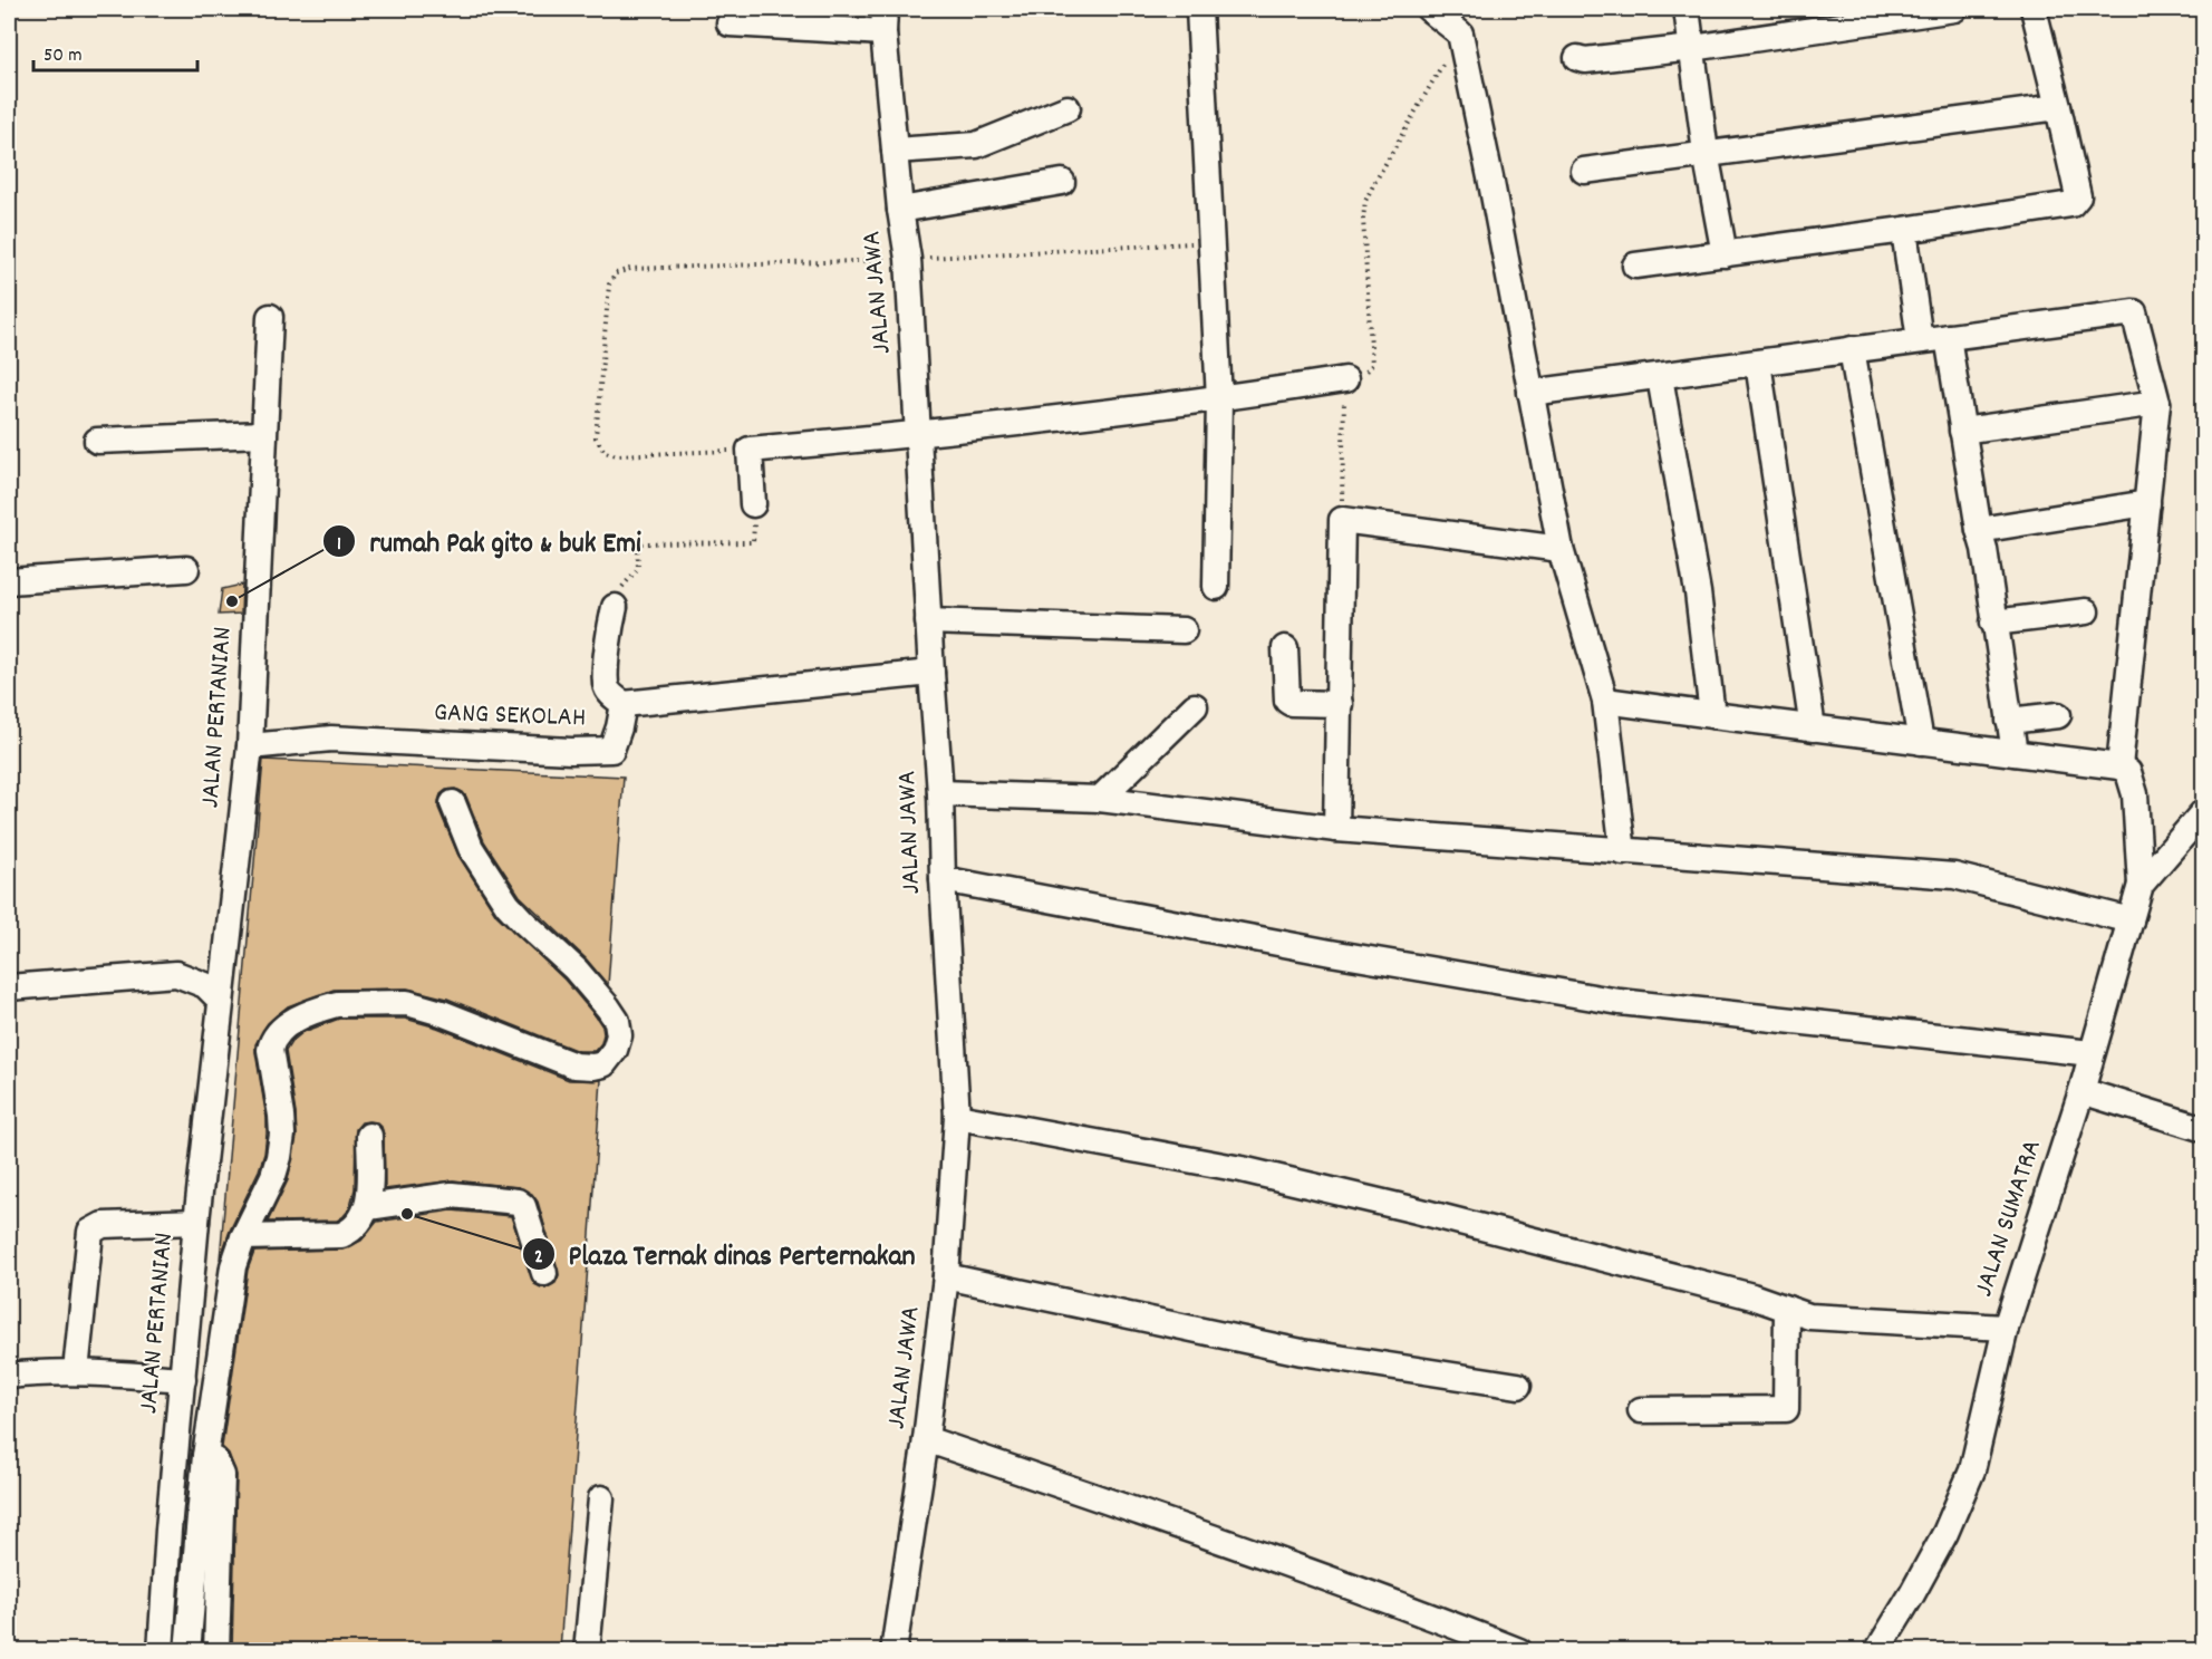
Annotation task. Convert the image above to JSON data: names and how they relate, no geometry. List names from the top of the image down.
{
  "streets": {
    "street": [
      "JALAN JAWA",
      "GANG SEKOLAH",
      "JALAN PERTANIAN",
      "JALAN SUMATRA"
    ]
  },
  "crossings": [
    ["JALAN JAWA", "GANG SEKOLAH"],
    ["GANG SEKOLAH", "JALAN PERTANIAN"]
  ],
  "places": ["rumah Pak gito & buk Emi", "Plaza Ternak dinas Perternakan"],
  "scale_bar": "50 m"
}
